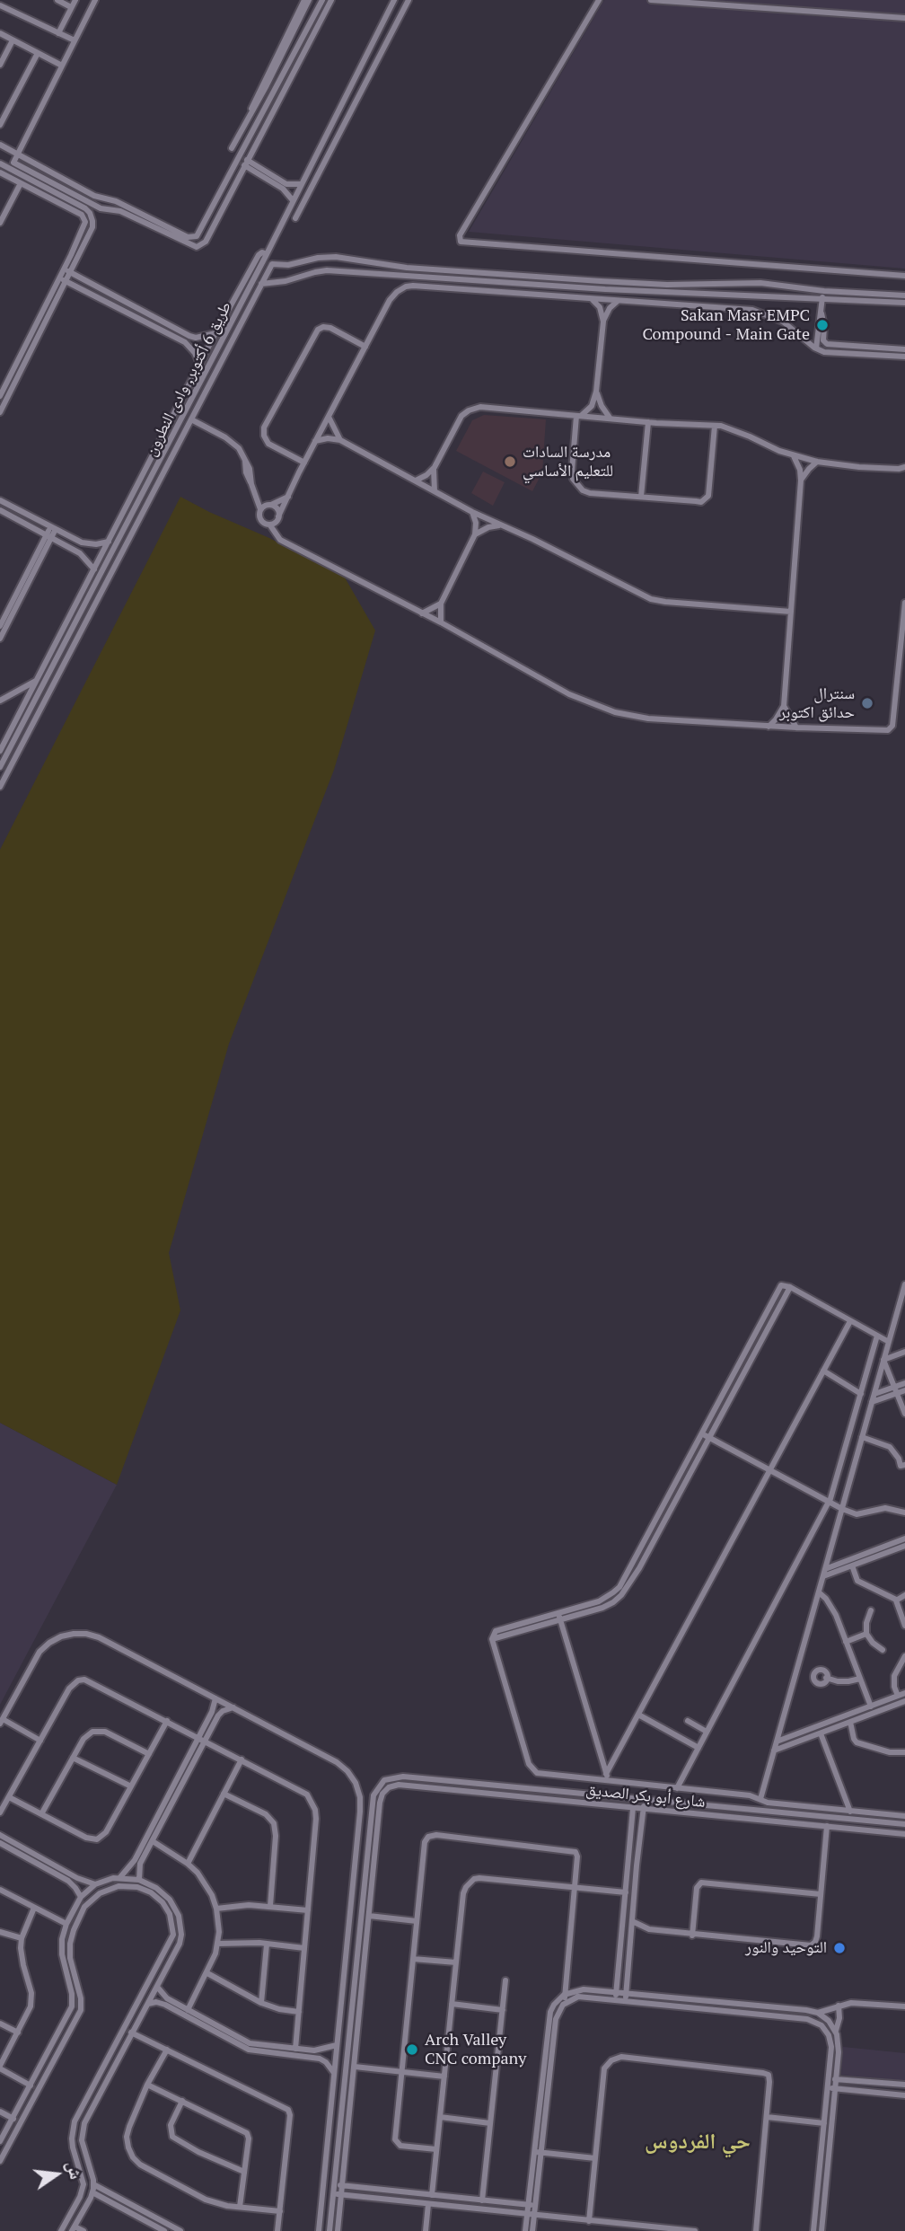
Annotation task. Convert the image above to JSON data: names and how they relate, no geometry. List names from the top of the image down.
{
  "streets": {
    "street": ["طريق 6 أكتوبر, وادى النطرون", "شارع أبو بكر الصديق"]
  },
  "districts": ["حي الفردوس"],
  "places": [
    "Sakan Masr EMPC Compound - Main Gate",
    "مدرسة السادات للتعليم الأساسي",
    "سنترال حدائق اكتوبر",
    "التوحيد والنور",
    "Arch Valley CNC company"
  ],
  "north": "right"
}
